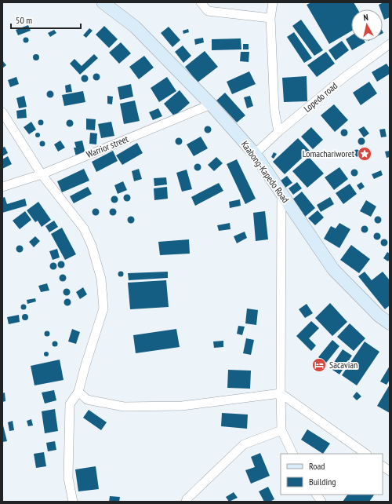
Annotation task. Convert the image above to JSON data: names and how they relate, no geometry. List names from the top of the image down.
{
  "streets": {
    "main road": ["Kaabong-Kapedo Road"],
    "street": ["Lopedo road", "Warrior street"]
  },
  "crossings": [
    ["Lopedo road", "Kaabong-Kapedo Road"],
    ["Warrior street", "Kaabong-Kapedo Road"]
  ],
  "places": {
    "place": ["Lomachariworet"],
    "hotel": ["Sacavian"]
  },
  "legend": ["Road", "Building"],
  "scale_bar": "50 m",
  "north": "top"
}
